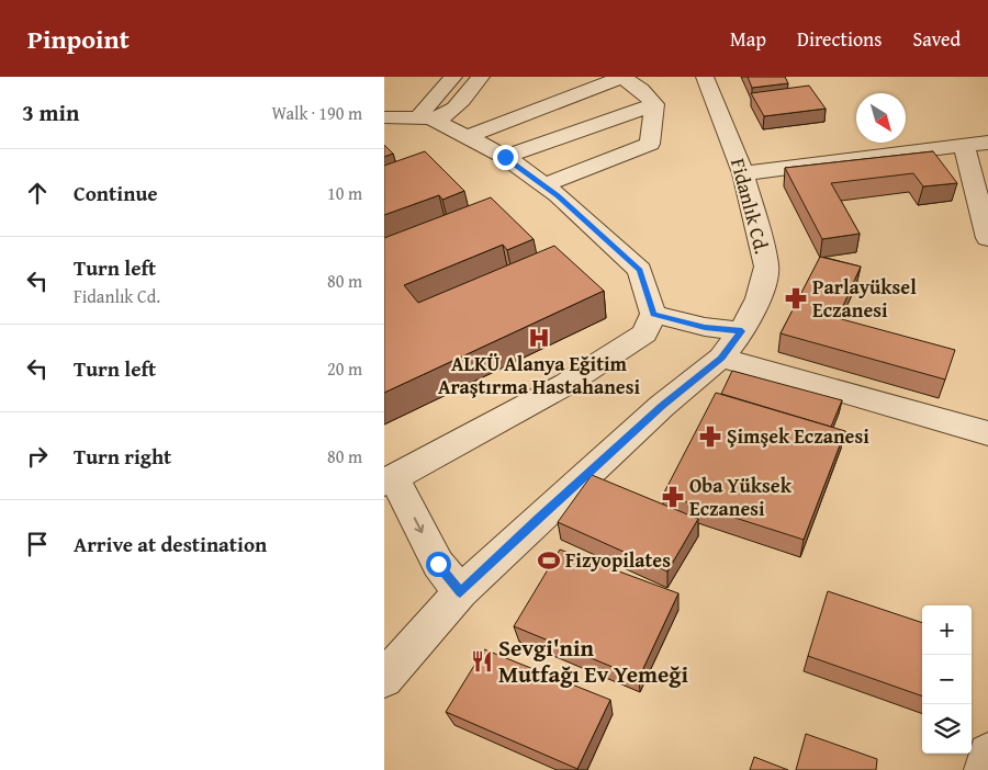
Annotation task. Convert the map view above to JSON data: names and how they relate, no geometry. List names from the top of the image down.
{
  "streets": {
    "street": ["Fidanlık Cd."]
  },
  "places": {
    "pharmacy": ["Parlayüksel Eczanesi", "Şimşek Eczanesi", "Oba Yüksek Eczanesi"],
    "hospital": ["ALKÜ Alanya Eğitim Araştırma Hastahanesi"],
    "sports": ["Fizyopilates"],
    "restaurant": ["Sevgi'nin Mutfağı Ev Yemeği"]
  },
  "north": "bottom right",
  "page": {
    "header": "Pinpoint",
    "nav": ["Map", "Directions", "Saved"],
    "heading": ["3 min", "Walk · 190 m"],
    "list": [
      ["Continue", "10 m"],
      ["Turn left", "Fidanlık Cd.", "80 m"],
      ["Turn left", "20 m"],
      ["Turn right", "80 m"],
      "Arrive at destination"
    ],
    "map_buttons": ["+", "−"]
  }
}
